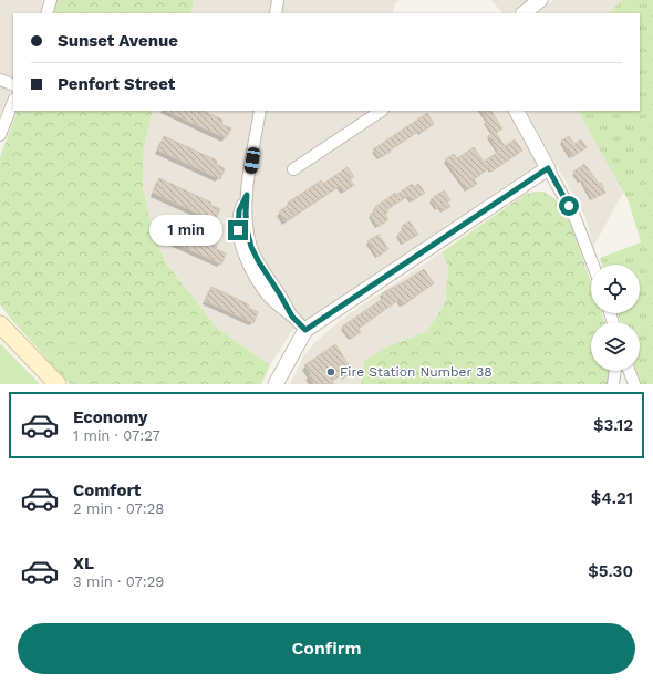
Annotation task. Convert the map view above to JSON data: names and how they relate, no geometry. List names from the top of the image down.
{
  "places": ["Fire Station Number 38"],
  "page": {
    "banner": ["Sunset Avenue", "Penfort Street"],
    "bubble": "1 min",
    "list": [
      {
        "name": "Economy",
        "note": "1 min · 07:27",
        "value": "$3.12"
      },
      {
        "name": "Comfort",
        "note": "2 min · 07:28",
        "value": "$4.21"
      },
      {
        "name": "XL",
        "note": "3 min · 07:29",
        "value": "$5.30"
      }
    ],
    "buttons": "Confirm"
  }
}
